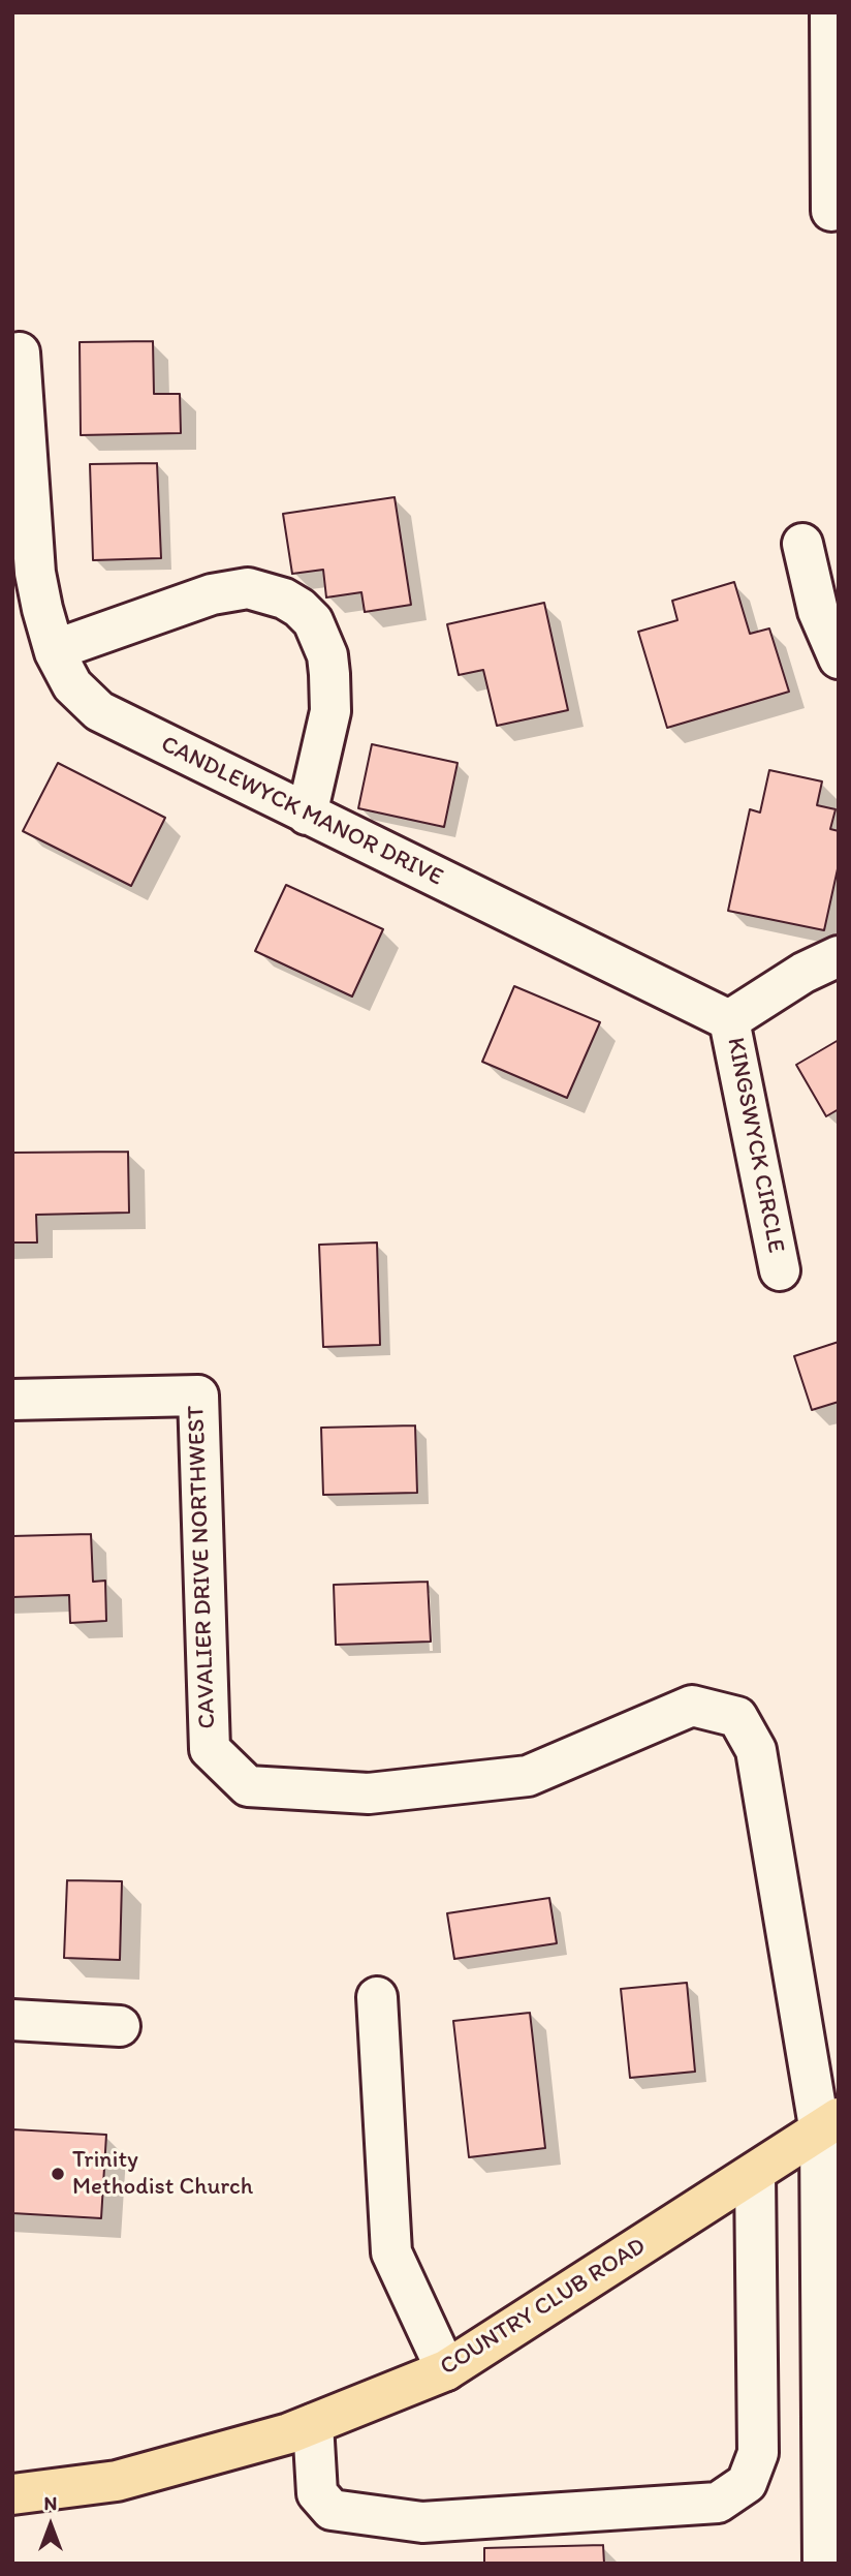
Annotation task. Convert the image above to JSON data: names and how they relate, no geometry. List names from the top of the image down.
{
  "streets": {
    "main road": ["COUNTRY CLUB ROAD"],
    "street": ["CANDLEWYCK MANOR DRIVE", "KINGSWYCK CIRCLE", "CAVALIER DRIVE NORTHWEST"]
  },
  "crossings": [
    ["CANDLEWYCK MANOR DRIVE", "KINGSWYCK CIRCLE"],
    ["CAVALIER DRIVE NORTHWEST", "COUNTRY CLUB ROAD"]
  ],
  "places": ["Trinity Methodist Church"],
  "north": "top"
}
